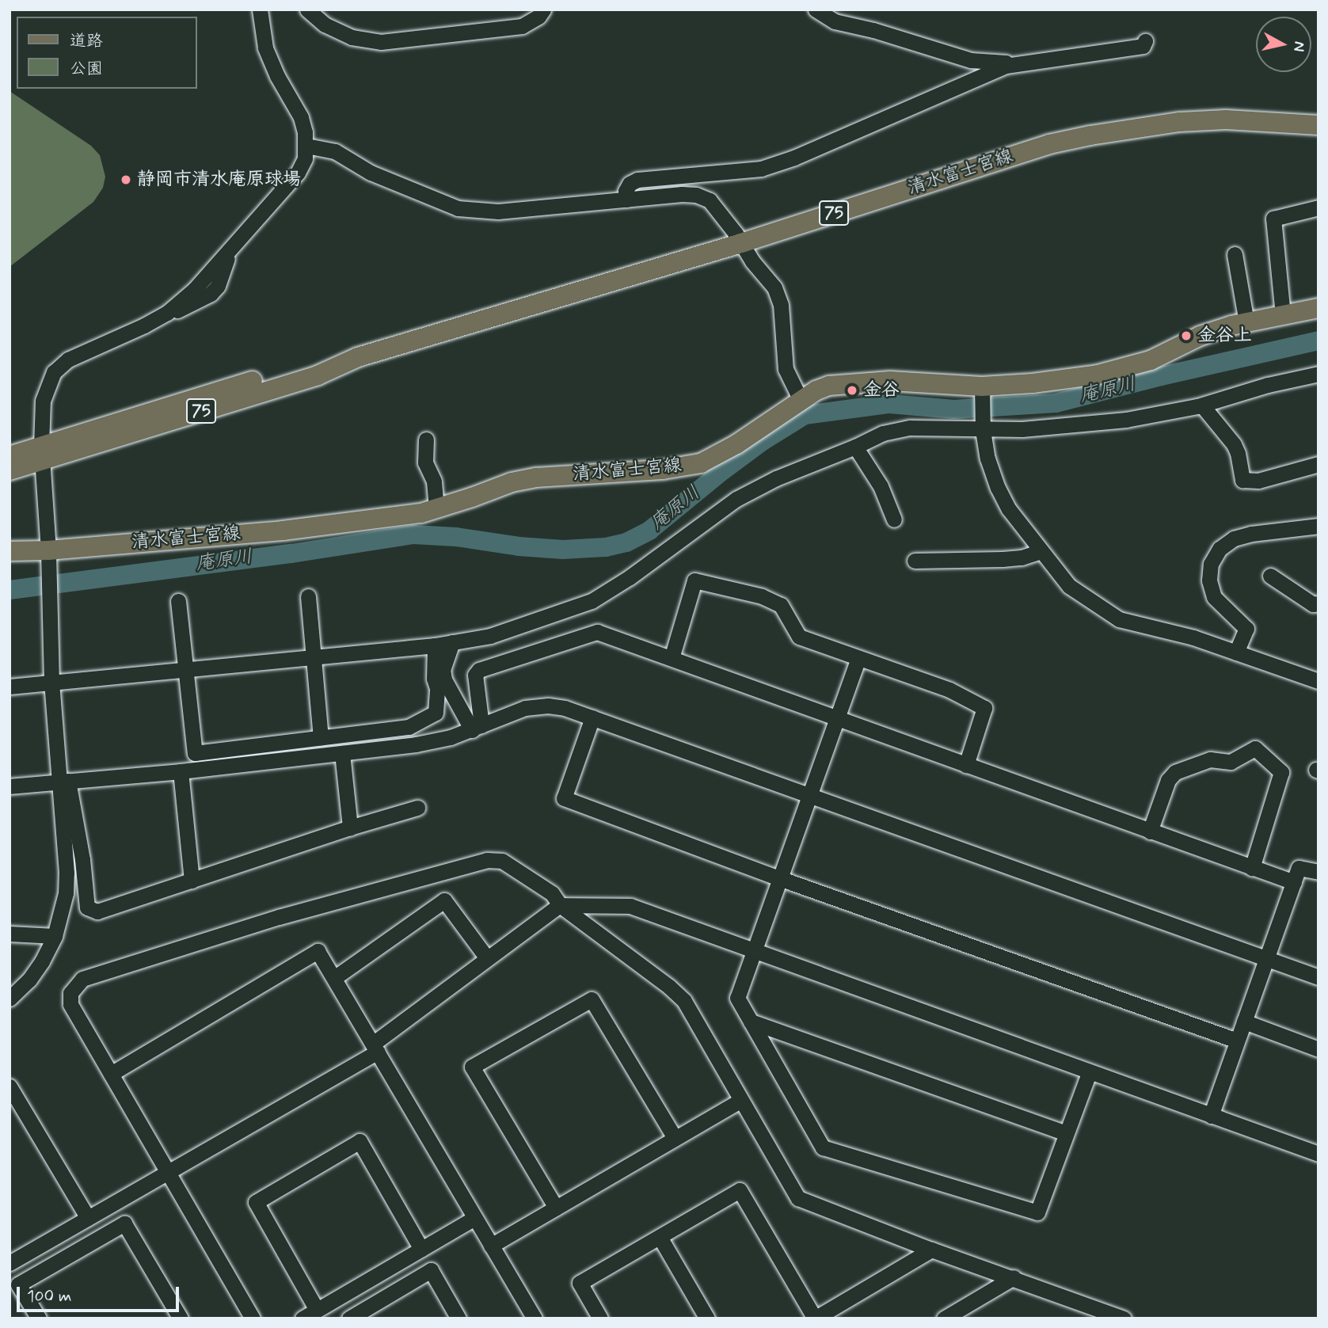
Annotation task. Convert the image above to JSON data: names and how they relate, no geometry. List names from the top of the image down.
{
  "streets": {
    "main road": ["清水富士宮線", "75"]
  },
  "water": ["庵原川"],
  "places": ["静岡市清水庵原球場", "金谷上", "金谷"],
  "legend": ["道路", "公園"],
  "scale_bar": "100 m",
  "north": "right"
}
